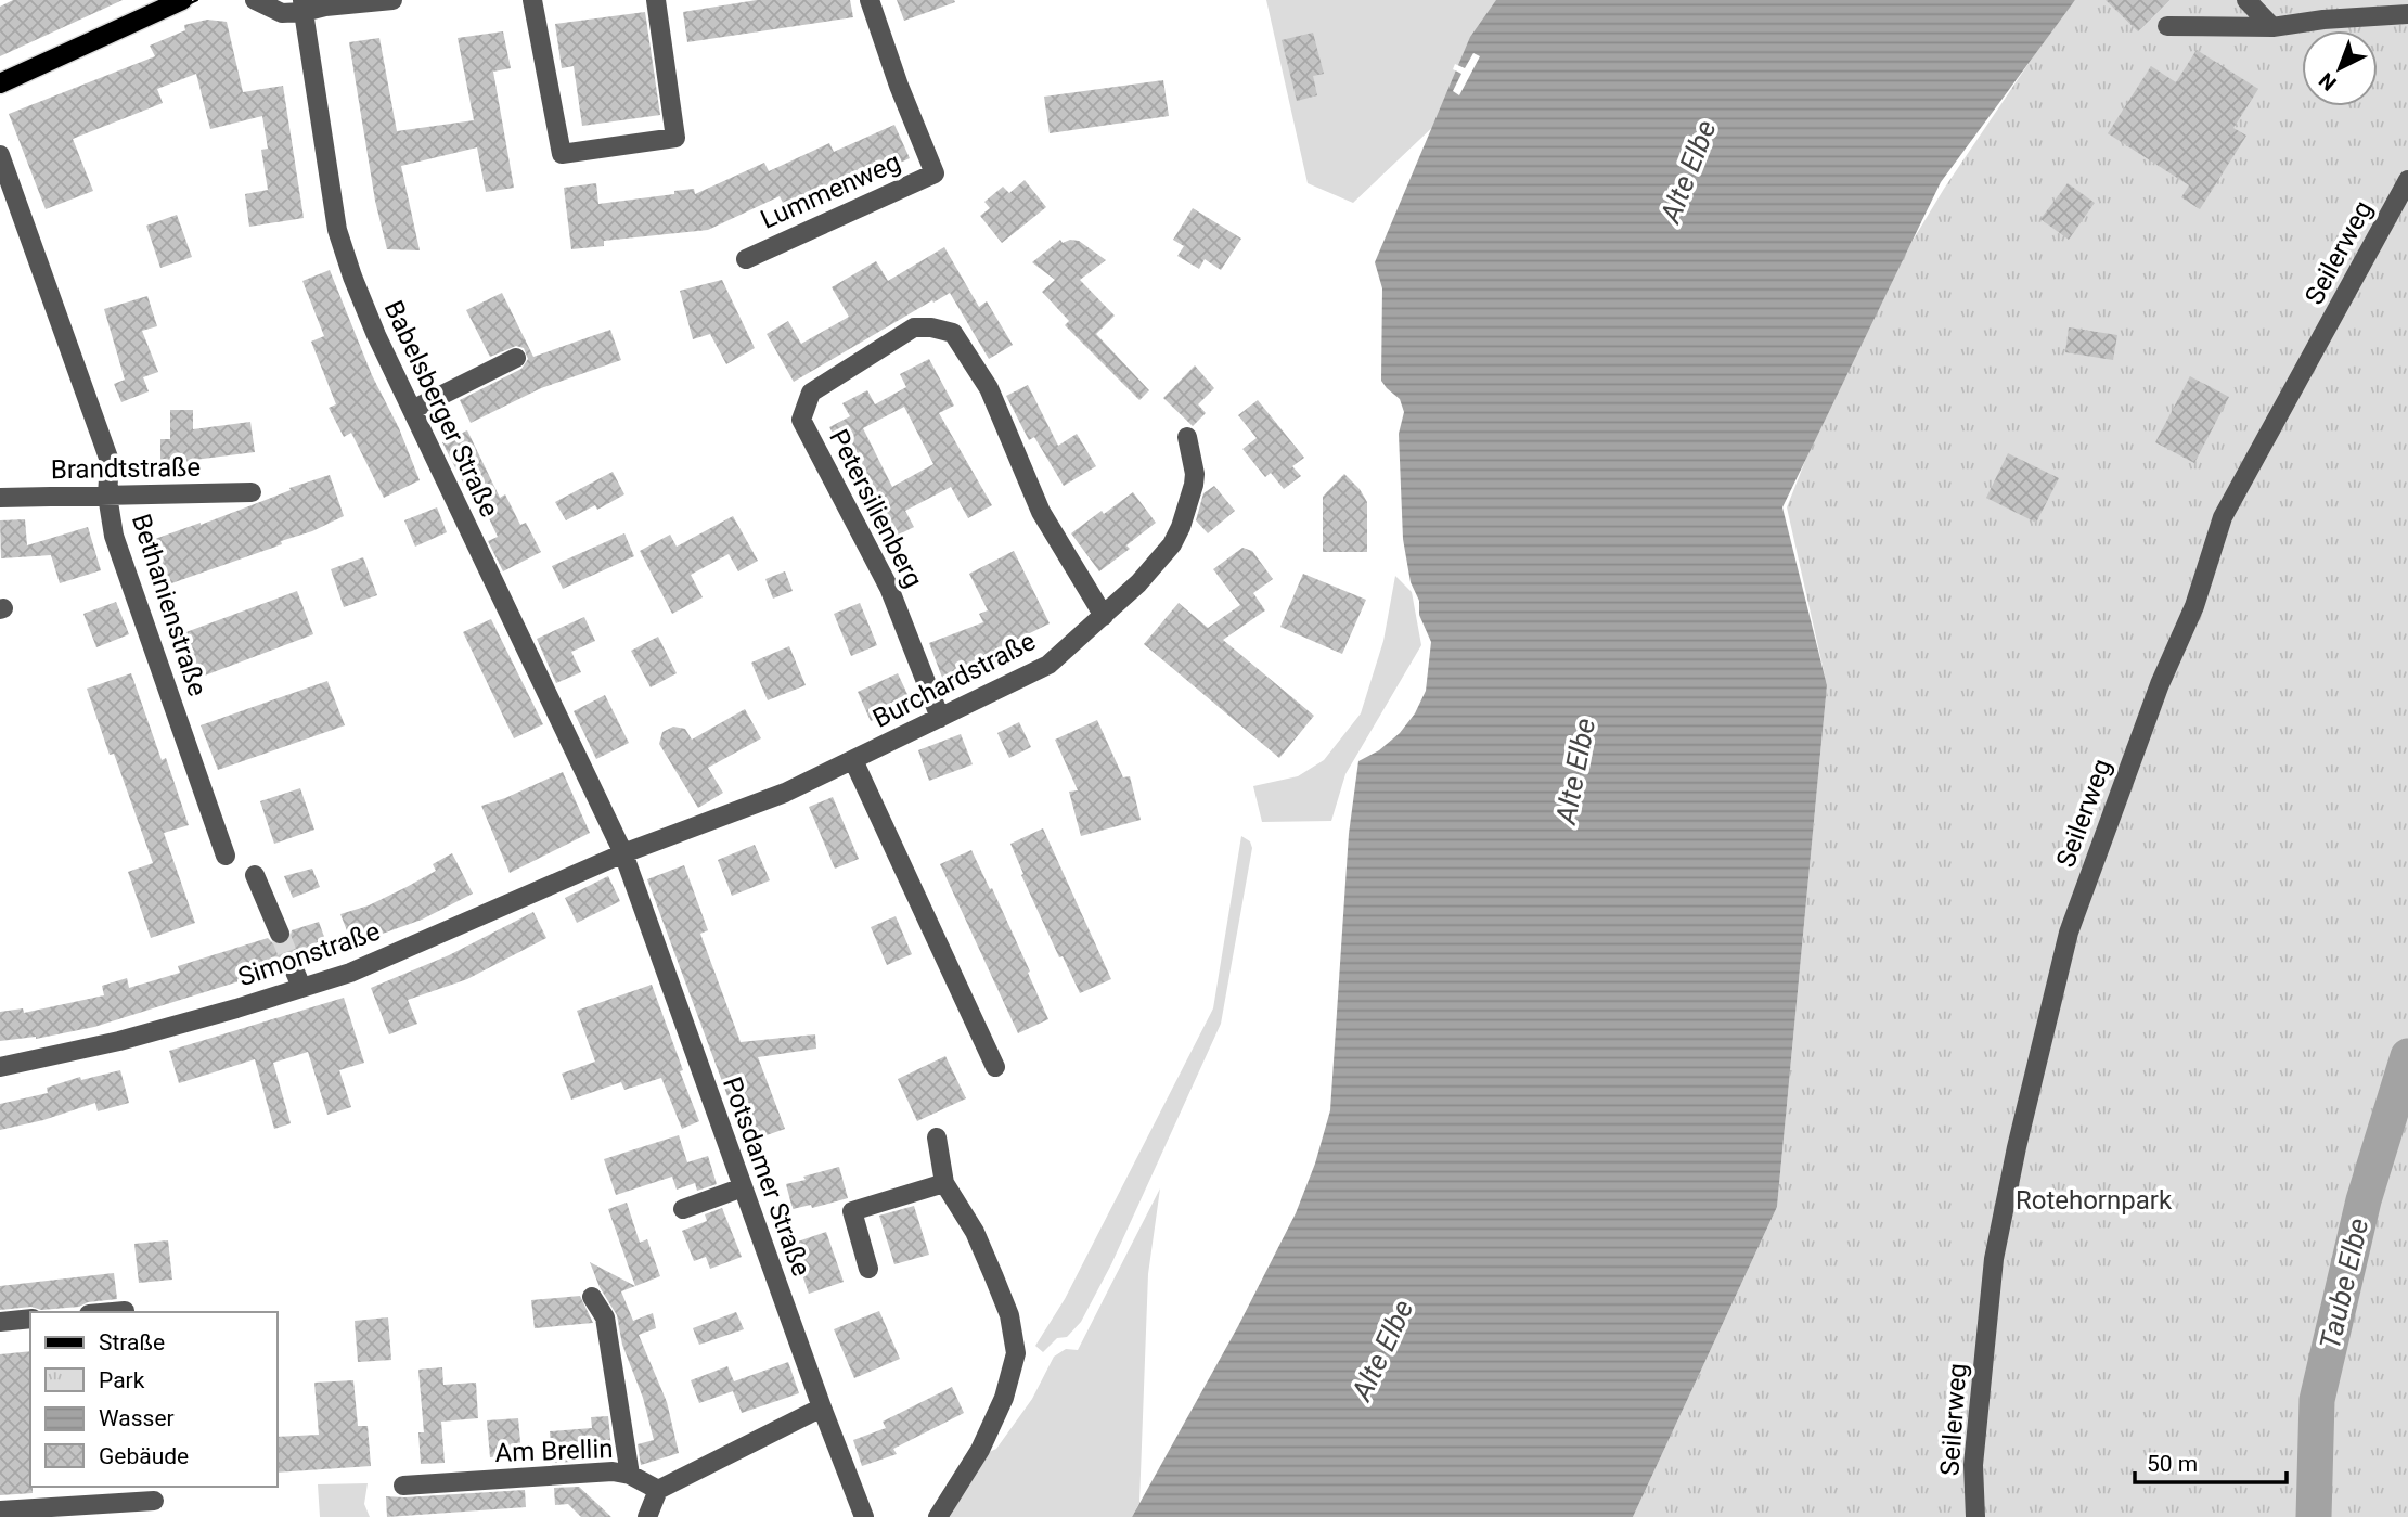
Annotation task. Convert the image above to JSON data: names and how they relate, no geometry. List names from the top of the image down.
{
  "streets": {
    "street": [
      "Lummenweg",
      "Seilerweg",
      "Babelsberger Straße",
      "Brandtstraße",
      "Petersilienberg",
      "Bethanienstraße",
      "Burchardstraße",
      "Simonstraße",
      "Potsdamer Straße",
      "Am Brellin"
    ]
  },
  "crossings": [
    ["Babelsberger Straße", "Burchardstraße"],
    ["Babelsberger Straße", "Simonstraße"],
    ["Babelsberger Straße", "Potsdamer Straße"],
    ["Brandtstraße", "Bethanienstraße"],
    ["Petersilienberg", "Burchardstraße"],
    ["Burchardstraße", "Simonstraße"],
    ["Burchardstraße", "Potsdamer Straße"],
    ["Simonstraße", "Potsdamer Straße"]
  ],
  "water": ["Alte Elbe", "Taube Elbe"],
  "parks": ["Rotehornpark"],
  "legend": [
    "Straße",
    "Park",
    "Wasser",
    "Gebäude"
  ],
  "scale_bar": "50 m",
  "north": "bottom left"
}
